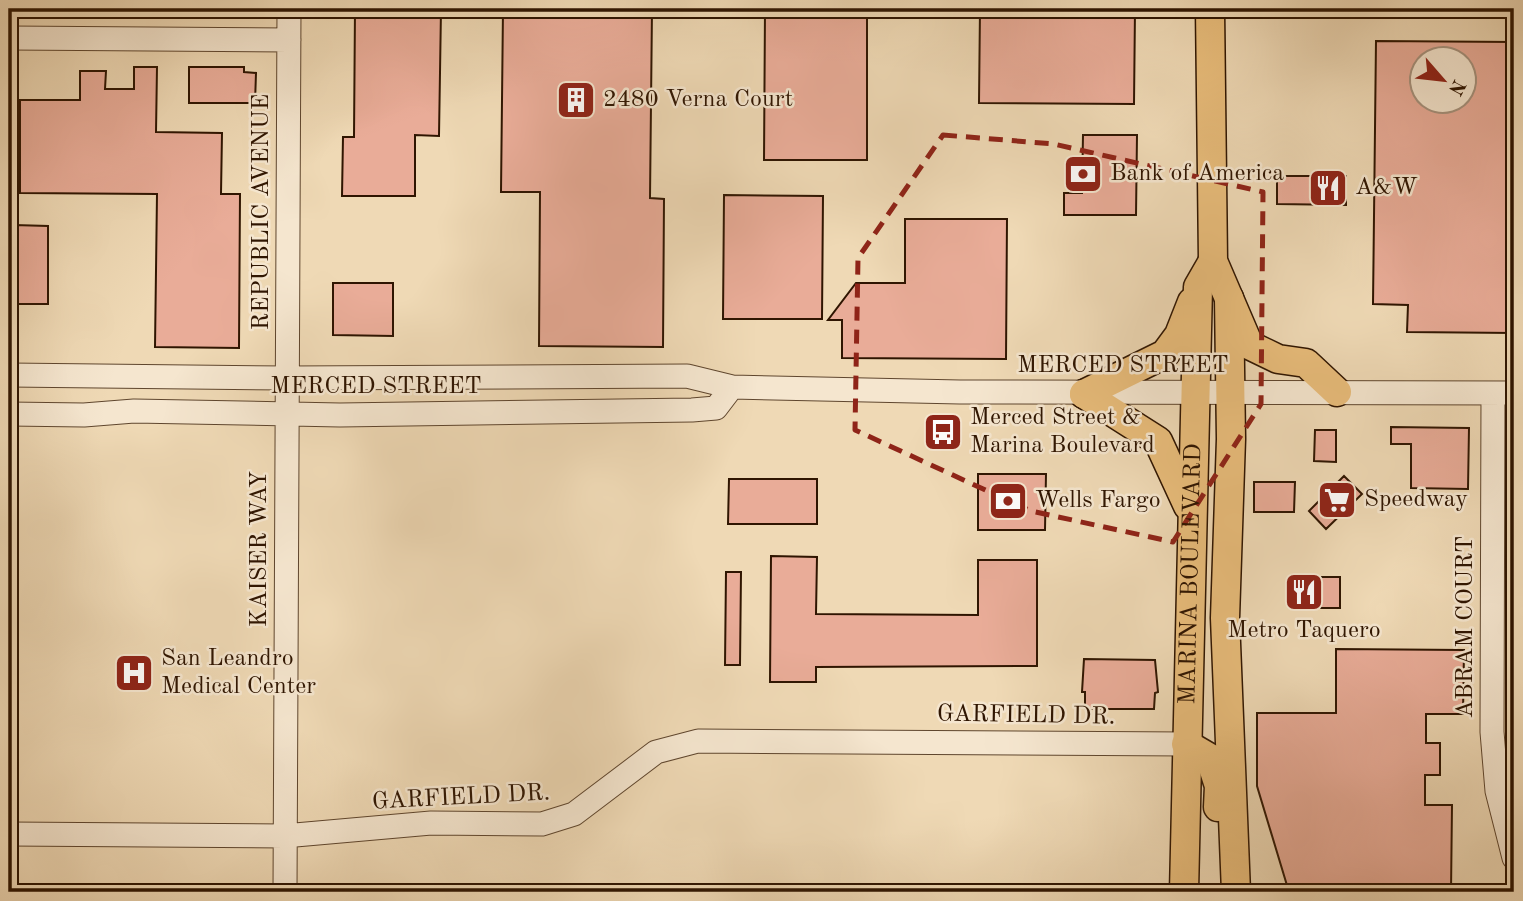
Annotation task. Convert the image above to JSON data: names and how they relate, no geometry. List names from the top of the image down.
{
  "streets": {
    "main road": ["MARINA BOULEVARD"],
    "street": [
      "REPUBLIC AVENUE",
      "MERCED STREET",
      "KAISER WAY",
      "ABRAM COURT",
      "GARFIELD DR."
    ]
  },
  "crossings": [
    ["REPUBLIC AVENUE", "MERCED STREET"],
    ["REPUBLIC AVENUE", "KAISER WAY"],
    ["MERCED STREET", "KAISER WAY"],
    ["MERCED STREET", "MARINA BOULEVARD"],
    ["MERCED STREET", "ABRAM COURT"],
    ["KAISER WAY", "GARFIELD DR."],
    ["MARINA BOULEVARD", "GARFIELD DR."]
  ],
  "places": {
    "building": ["2480 Verna Court"],
    "bank": ["Bank of America", "Wells Fargo"],
    "restaurant": ["A&W", "Metro Taquero"],
    "bus stop": ["Merced Street & Marina Boulevard"],
    "supermarket": ["Speedway"],
    "hospital": ["San Leandro Medical Center"]
  },
  "north": "bottom right"
}
